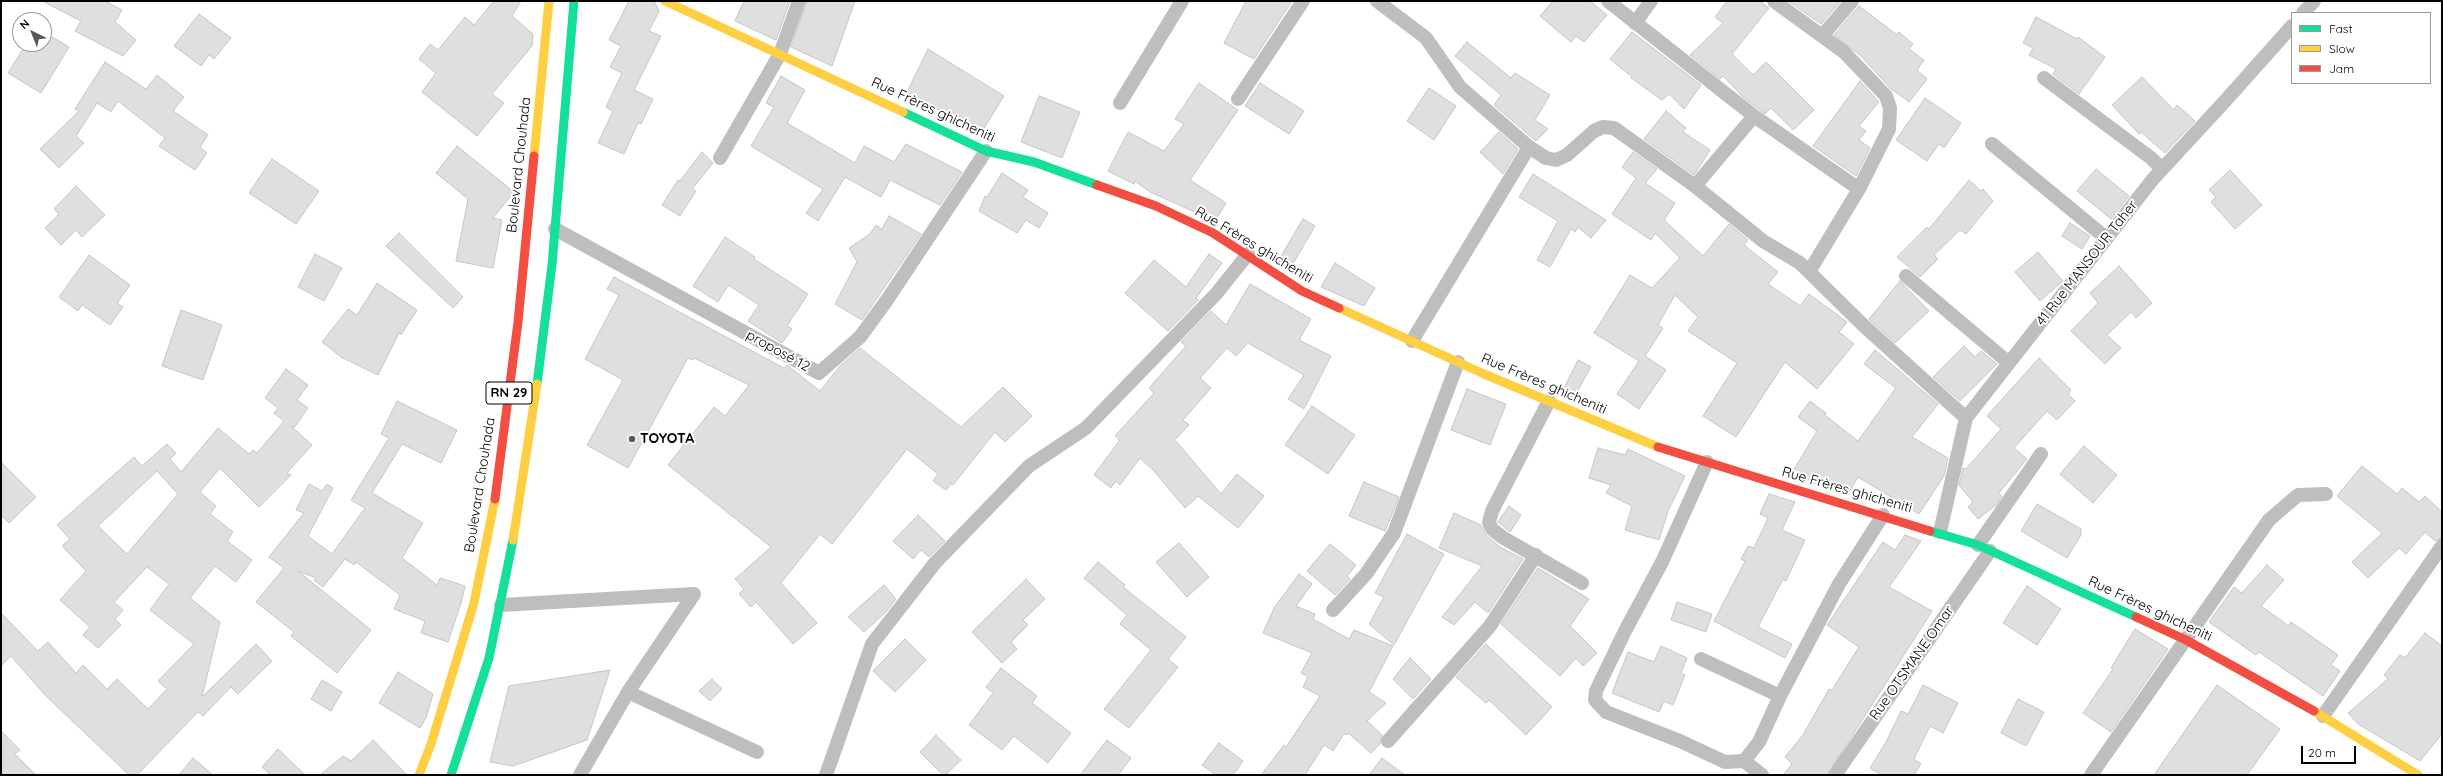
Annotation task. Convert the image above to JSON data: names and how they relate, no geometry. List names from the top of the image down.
{
  "streets": {
    "main road": ["Rue Frères ghicheniti", "Boulevard Chouhada", "RN 29"],
    "street": ["41 Rue MANSOUR Taher", "proposé 12", "Rue OTSMANE Omar"]
  },
  "crossings": [
    ["Rue Frères ghicheniti", "41 Rue MANSOUR Taher"],
    ["Rue Frères ghicheniti", "proposé 12"],
    ["Rue Frères ghicheniti", "Rue OTSMANE Omar"],
    ["proposé 12", "RN 29"]
  ],
  "places": ["TOYOTA"],
  "legend": ["Fast", "Slow", "Jam"],
  "scale_bar": "20 m",
  "north": "top left"
}
